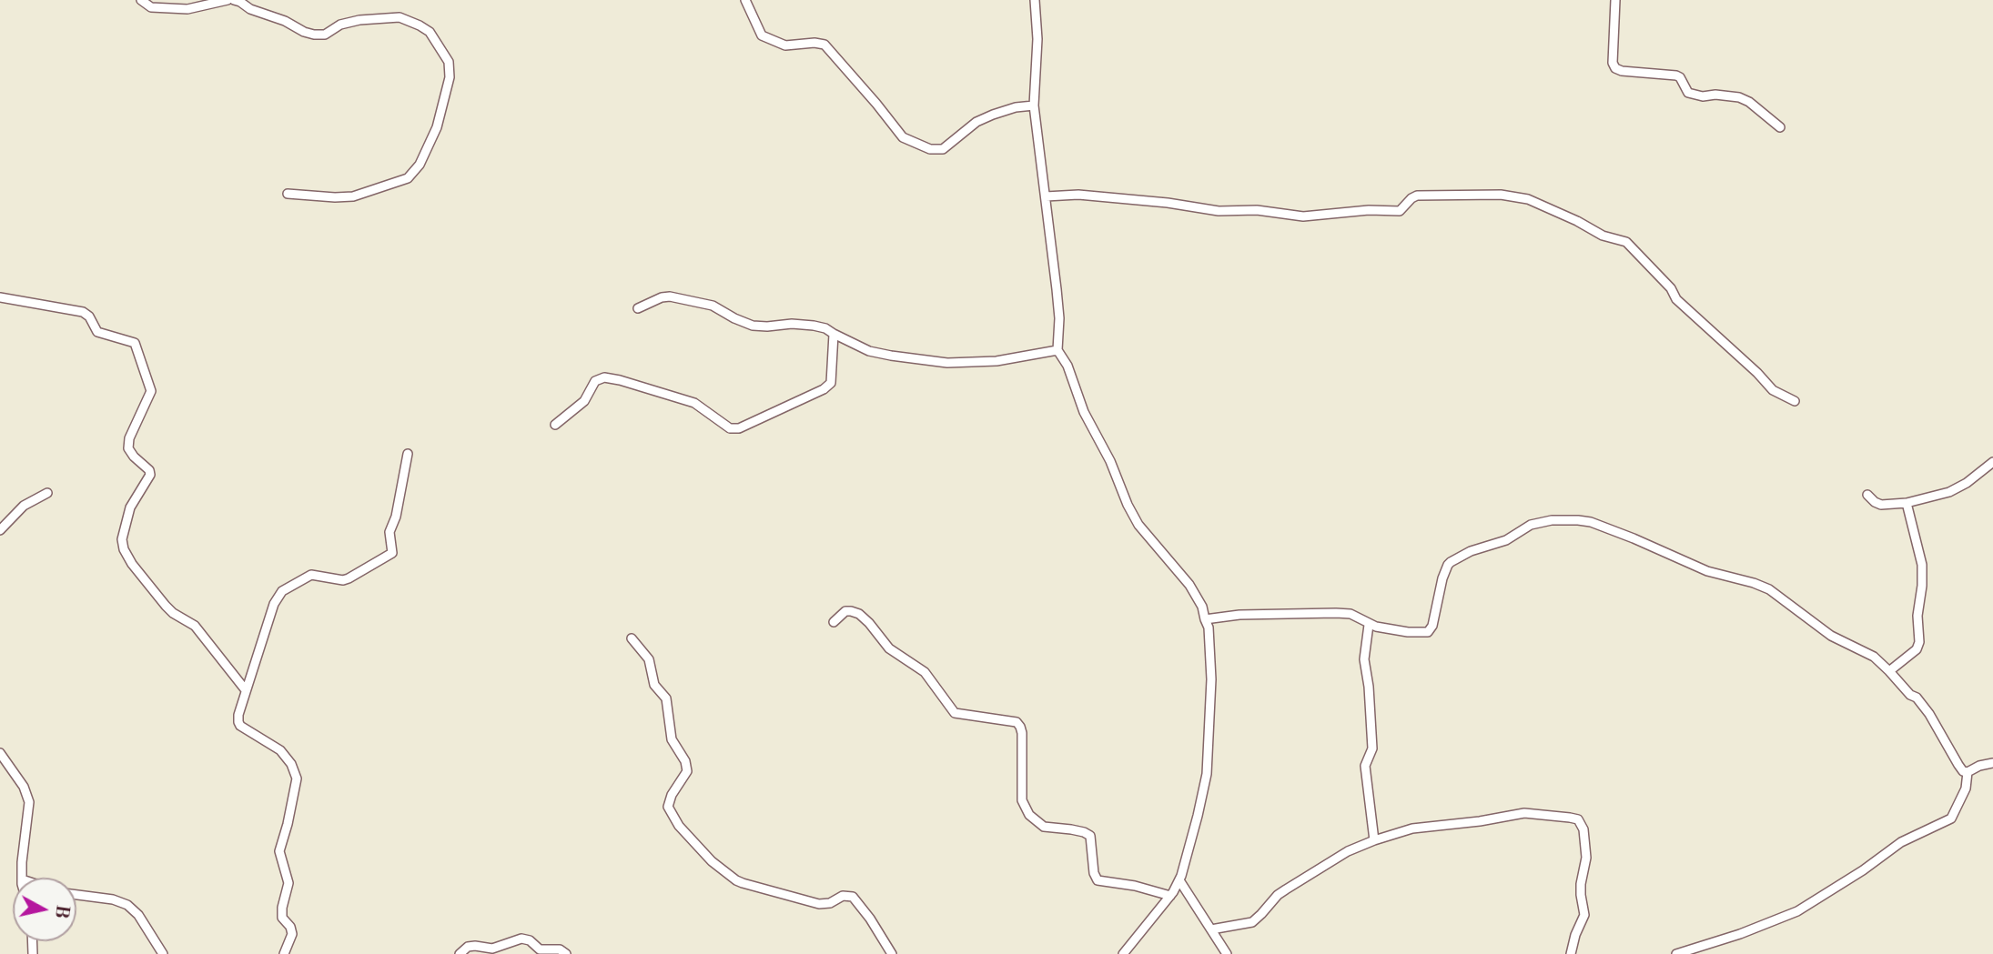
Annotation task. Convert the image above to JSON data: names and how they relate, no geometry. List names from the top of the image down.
{
  "north": "right"
}
